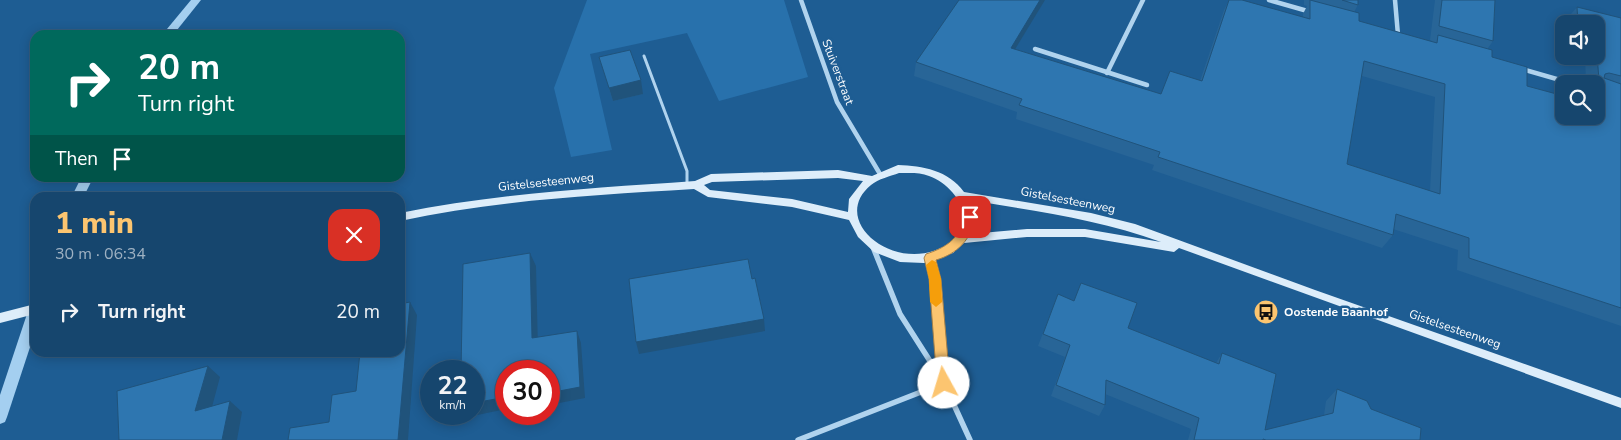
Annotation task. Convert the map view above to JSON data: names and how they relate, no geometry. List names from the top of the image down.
{
  "streets": {
    "main road": ["Gistelsesteenweg"],
    "street": ["Stuiverstraat"]
  },
  "crossings": [
    ["Stuiverstraat", "Gistelsesteenweg"]
  ],
  "places": {
    "bus stop": ["Oostende Baanhof"]
  },
  "page": {
    "turn": ["20 m", "Turn right"],
    "then": "Then",
    "heading": ["1 min", "30 m · 06:34"],
    "list": [
      {
        "name": "Turn right",
        "value": "20 m"
      }
    ],
    "speed": "22 km/h",
    "limit": "30"
  }
}
